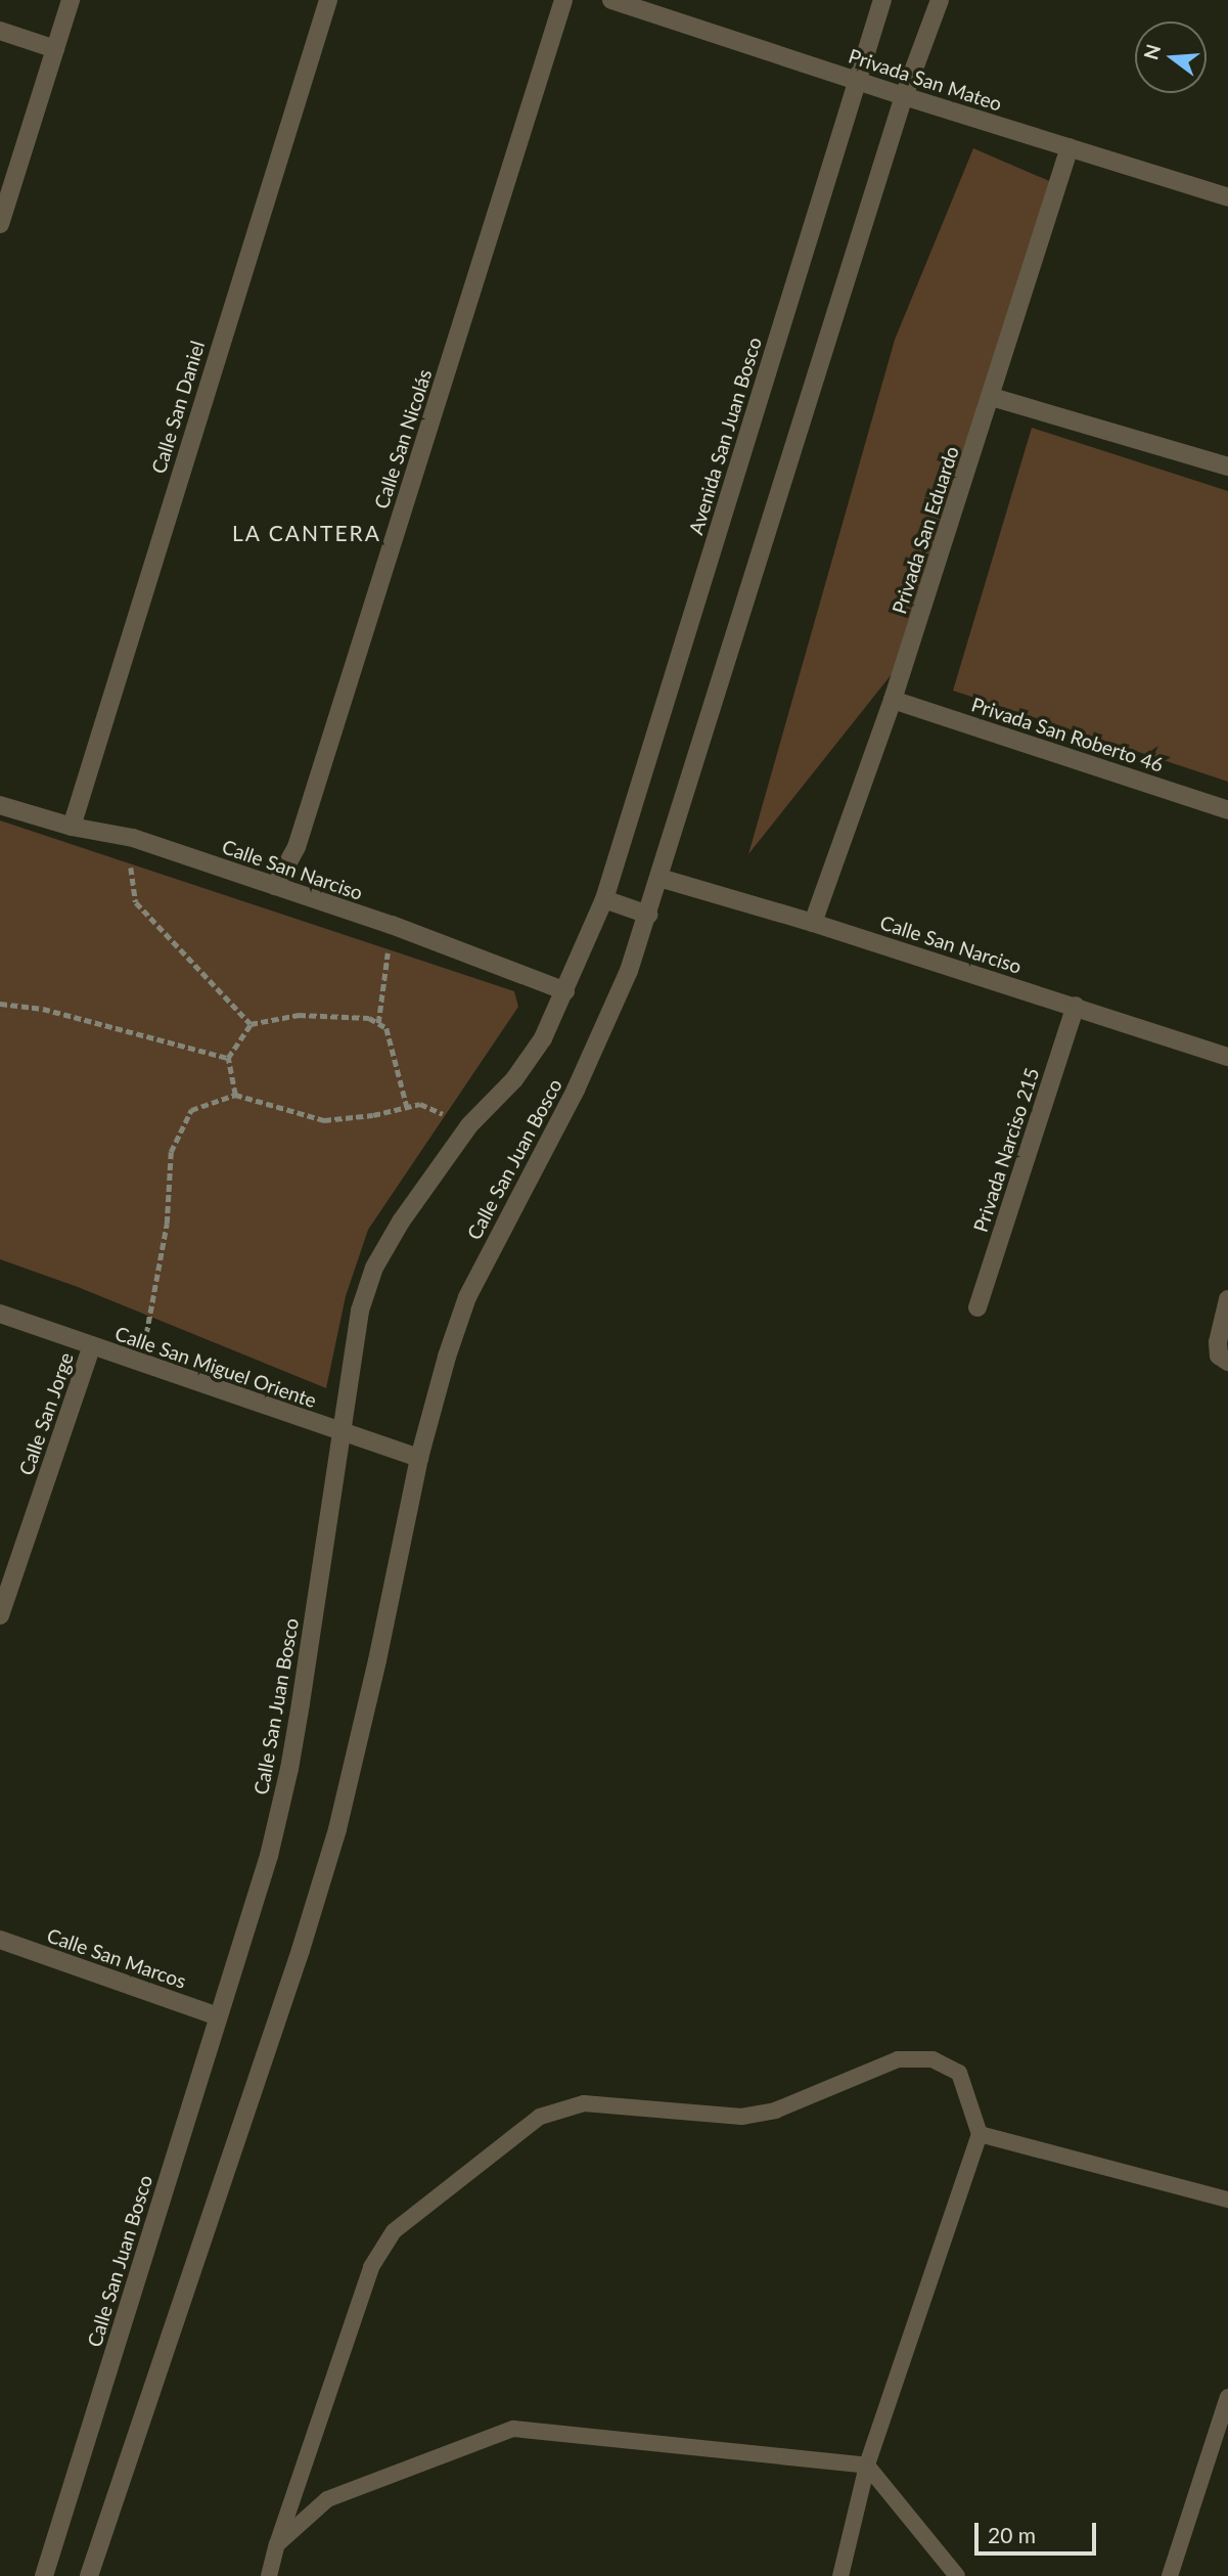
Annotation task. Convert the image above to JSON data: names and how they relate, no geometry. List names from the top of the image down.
{
  "streets": {
    "street": [
      "Privada San Mateo",
      "Calle San Daniel",
      "Avenida San Juan Bosco",
      "Calle San Nicolás",
      "Privada San Eduardo",
      "Privada San Roberto 46",
      "Calle San Narciso",
      "Privada Narciso 215",
      "Calle San Juan Bosco",
      "Calle San Miguel Oriente",
      "Calle San Jorge",
      "Calle San Marcos"
    ]
  },
  "crossings": [
    ["Privada San Mateo", "Avenida San Juan Bosco"],
    ["Privada San Mateo", "Privada San Eduardo"],
    ["Calle San Daniel", "Calle San Narciso"],
    ["Avenida San Juan Bosco", "Calle San Juan Bosco"],
    ["Calle San Nicolás", "Calle San Narciso"],
    ["Privada San Eduardo", "Privada San Roberto 46"],
    ["Privada San Eduardo", "Calle San Narciso"],
    ["Calle San Narciso", "Privada Narciso 215"],
    ["Calle San Narciso", "Calle San Juan Bosco"],
    ["Calle San Juan Bosco", "Calle San Miguel Oriente"],
    ["Calle San Juan Bosco", "Calle San Marcos"],
    ["Calle San Miguel Oriente", "Calle San Jorge"]
  ],
  "districts": ["LA CANTERA"],
  "scale_bar": "20 m",
  "north": "left"
}
